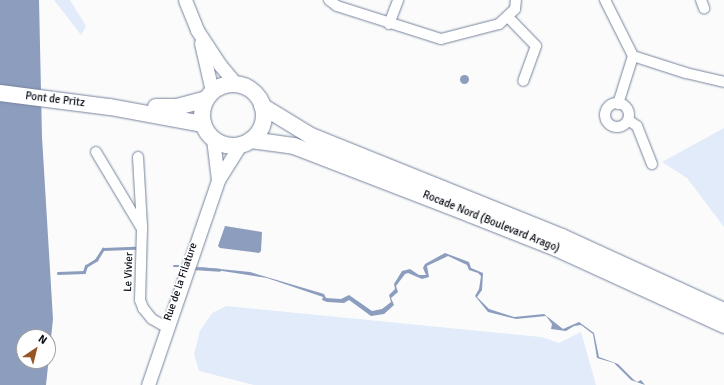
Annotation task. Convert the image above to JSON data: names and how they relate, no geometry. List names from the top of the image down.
{
  "streets": {
    "main road": ["Pont de Pritz", "Rocade Nord (Boulevard Arago)"],
    "street": ["Le Vivier", "Rue de la Filature"]
  },
  "crossings": [
    ["Pont de Pritz", "Rocade Nord (Boulevard Arago)"],
    ["Pont de Pritz", "Rue de la Filature"],
    ["Rocade Nord (Boulevard Arago)", "Rue de la Filature"],
    ["Le Vivier", "Rue de la Filature"]
  ],
  "north": "top right"
}
